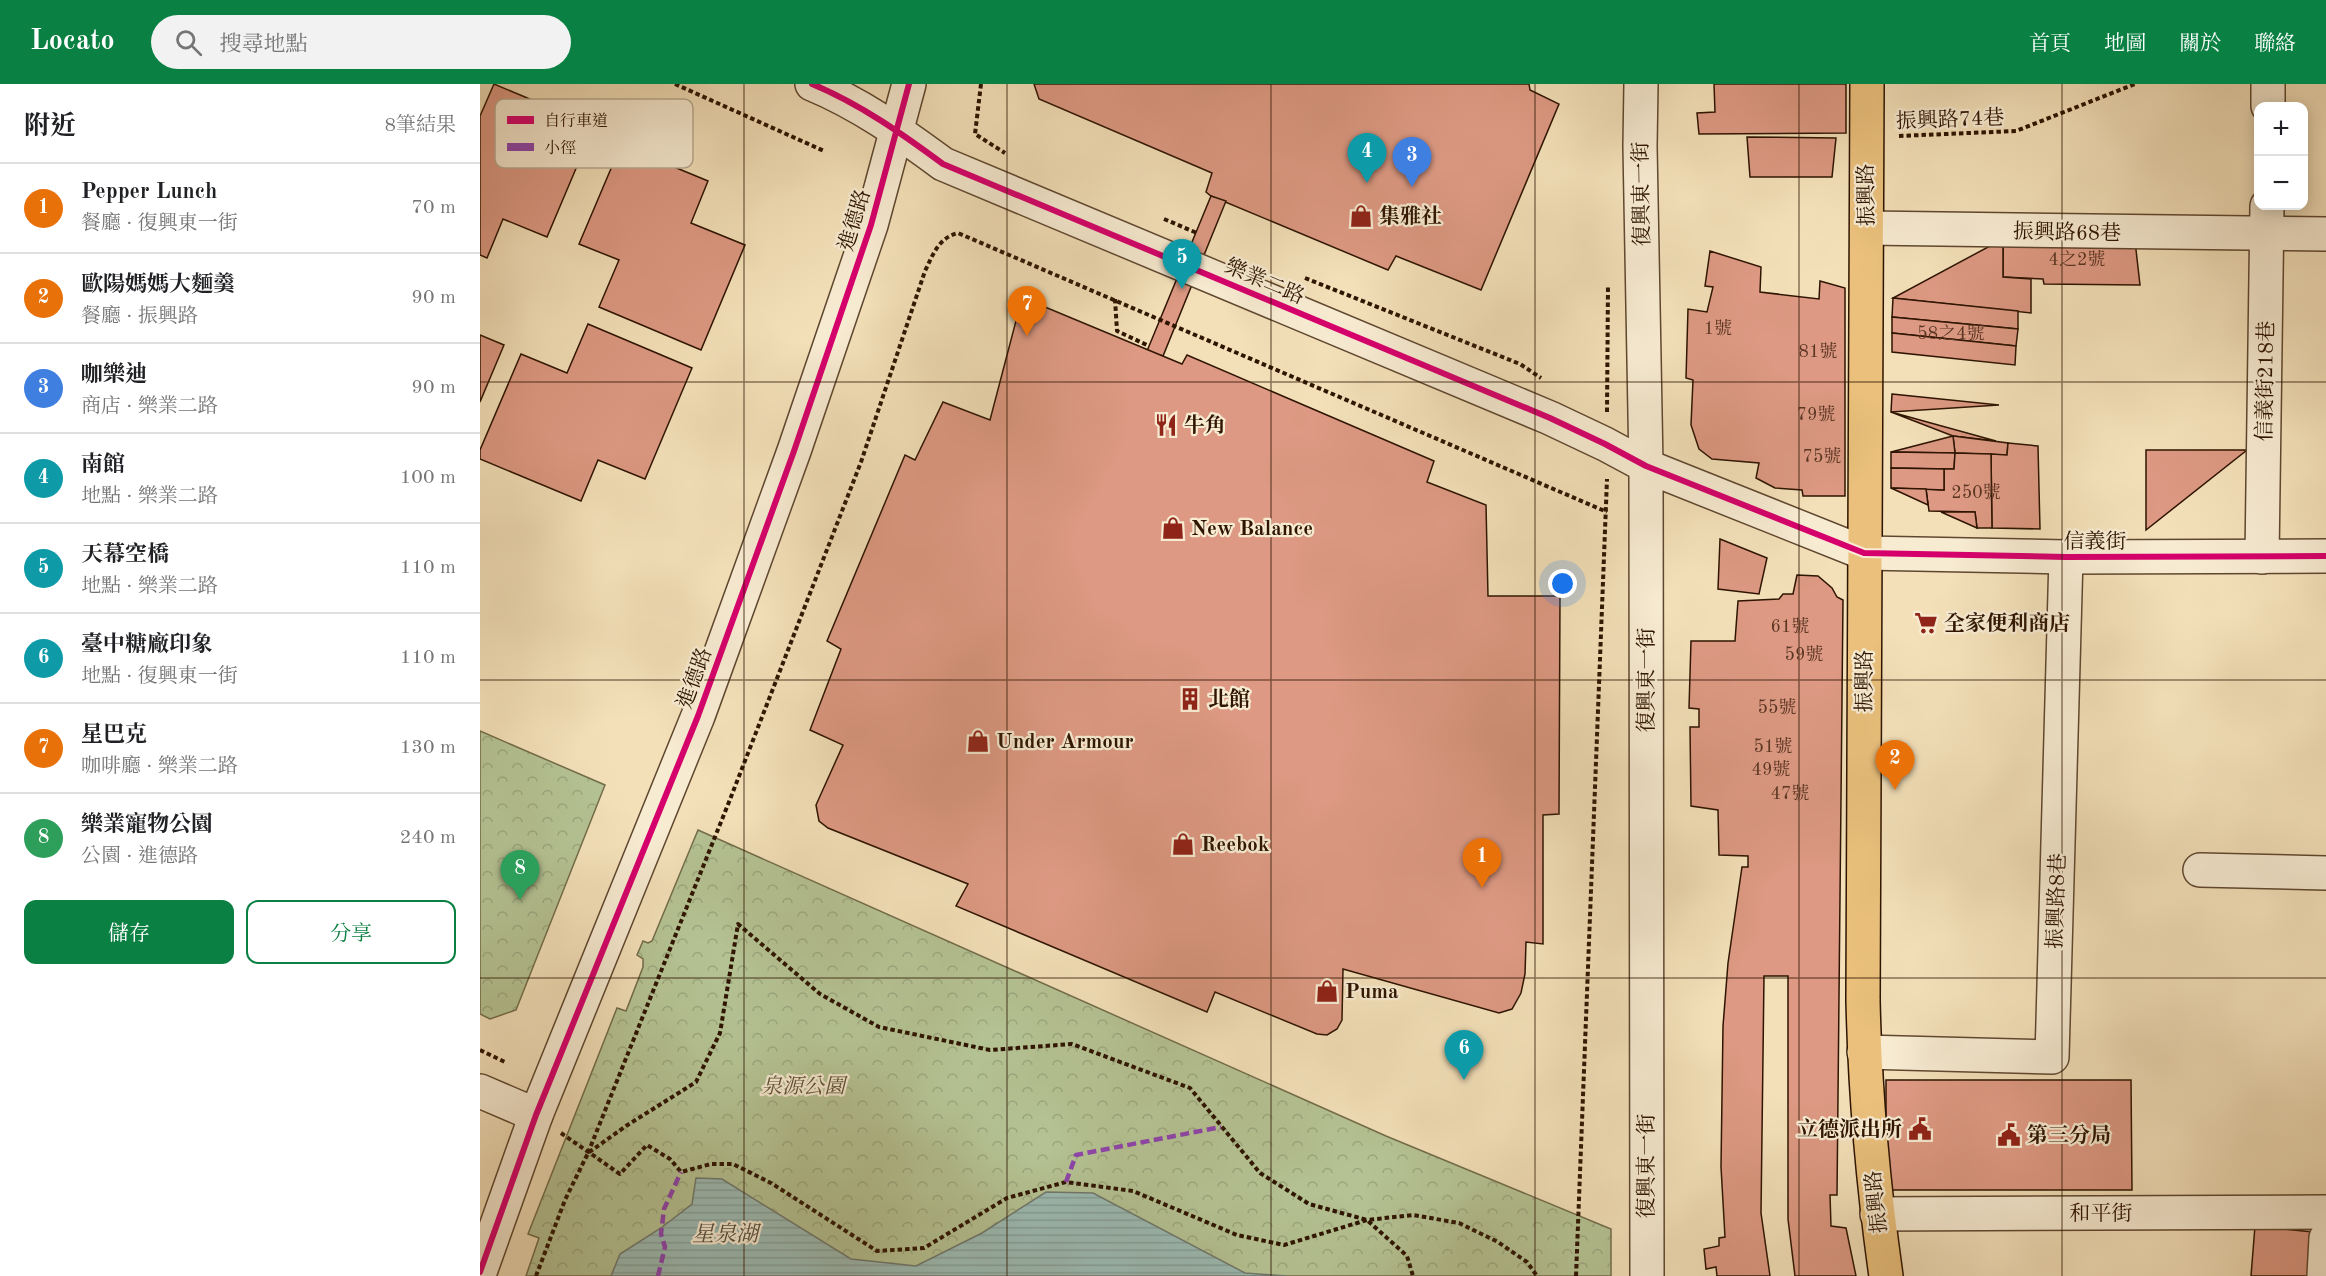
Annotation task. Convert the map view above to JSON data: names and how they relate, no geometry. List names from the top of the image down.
{
  "streets": {
    "main road": ["振興路"],
    "street": [
      "復興東一街",
      "進德路",
      "振興路68巷",
      "樂業二路",
      "信義街218巷",
      "信義街",
      "振興路8巷",
      "和平街"
    ],
    "path": ["振興路74巷"]
  },
  "crossings": [
    ["振興路74巷", "振興路"],
    ["復興東一街", "樂業二路"],
    ["振興路", "振興路68巷"],
    ["振興路", "樂業二路"],
    ["振興路", "信義街"],
    ["振興路", "振興路8巷"],
    ["振興路", "和平街"],
    ["進德路", "樂業二路"],
    ["振興路68巷", "信義街218巷"],
    ["樂業二路", "信義街"],
    ["信義街218巷", "信義街"],
    ["信義街", "振興路8巷"]
  ],
  "water": ["星泉湖"],
  "parks": ["泉源公園"],
  "places": {
    "shop": [
      "集雅社",
      "New Balance",
      "Under Armour",
      "Reebok",
      "Puma"
    ],
    "restaurant": ["牛角"],
    "supermarket": ["全家便利商店"],
    "building": ["北館"],
    "public building": ["立德派出所", "第三分局"]
  },
  "house_numbers": [
    "4之2號",
    "1號",
    "58之4號",
    "81號",
    "79號",
    "75號",
    "250號",
    "61號",
    "59號",
    "55號",
    "51號",
    "49號",
    "47號"
  ],
  "legend": ["自行車道", "小徑"],
  "page": {
    "header": "Locato",
    "search": "搜尋地點",
    "nav": [
      "首頁",
      "地圖",
      "關於",
      "聯絡"
    ],
    "heading": ["附近", "8筆結果"],
    "map_buttons": ["+", "−"],
    "pins": [
      "4",
      "3",
      "5",
      "7",
      "2",
      "1",
      "8",
      "6"
    ],
    "list": [
      {
        "mark": "1",
        "name": "Pepper Lunch",
        "note": "餐廳 · 復興東一街",
        "value": "70 m"
      },
      {
        "mark": "2",
        "name": "歐陽媽媽大麵羹",
        "note": "餐廳 · 振興路",
        "value": "90 m"
      },
      {
        "mark": "3",
        "name": "咖樂迪",
        "note": "商店 · 樂業二路",
        "value": "90 m"
      },
      {
        "mark": "4",
        "name": "南館",
        "note": "地點 · 樂業二路",
        "value": "100 m"
      },
      {
        "mark": "5",
        "name": "天幕空橋",
        "note": "地點 · 樂業二路",
        "value": "110 m"
      },
      {
        "mark": "6",
        "name": "臺中糖廠印象",
        "note": "地點 · 復興東一街",
        "value": "110 m"
      },
      {
        "mark": "7",
        "name": "星巴克",
        "note": "咖啡廳 · 樂業二路",
        "value": "130 m"
      },
      {
        "mark": "8",
        "name": "樂業寵物公園",
        "note": "公園 · 進德路",
        "value": "240 m"
      }
    ],
    "buttons": ["儲存", "分享"]
  }
}
